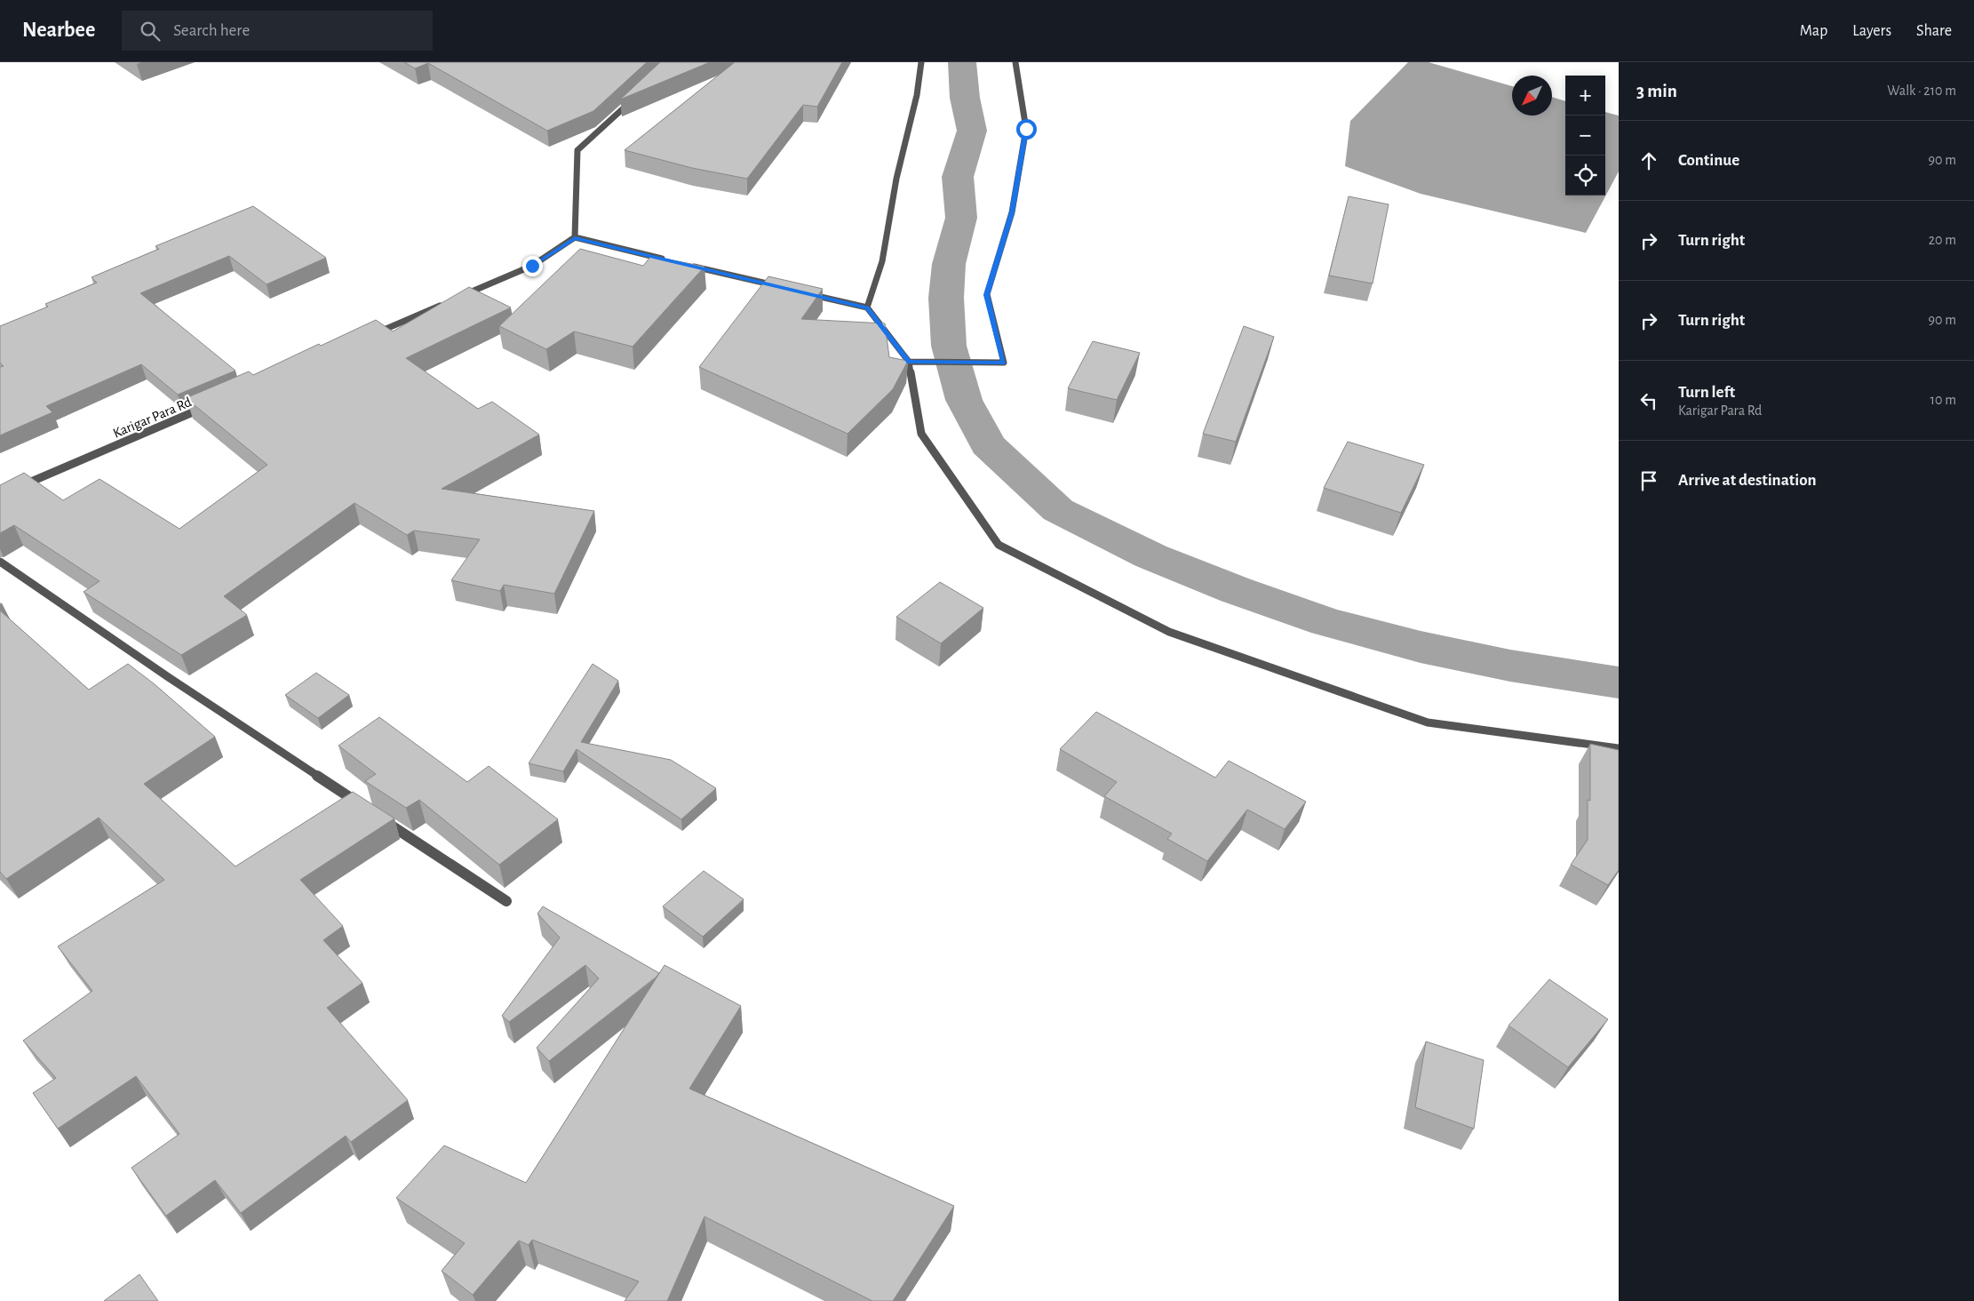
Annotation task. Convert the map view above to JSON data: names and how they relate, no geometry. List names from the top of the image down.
{
  "streets": {
    "street": ["Karigar Para Rd"]
  },
  "north": "bottom left",
  "page": {
    "header": "Nearbee",
    "search": "Search here",
    "nav": ["Map", "Layers", "Share"],
    "heading": ["3 min", "Walk · 210 m"],
    "map_buttons": ["+", "−"],
    "list": [
      ["Continue", "90 m"],
      ["Turn right", "20 m"],
      ["Turn right", "90 m"],
      ["Turn left", "Karigar Para Rd", "10 m"],
      "Arrive at destination"
    ]
  }
}
